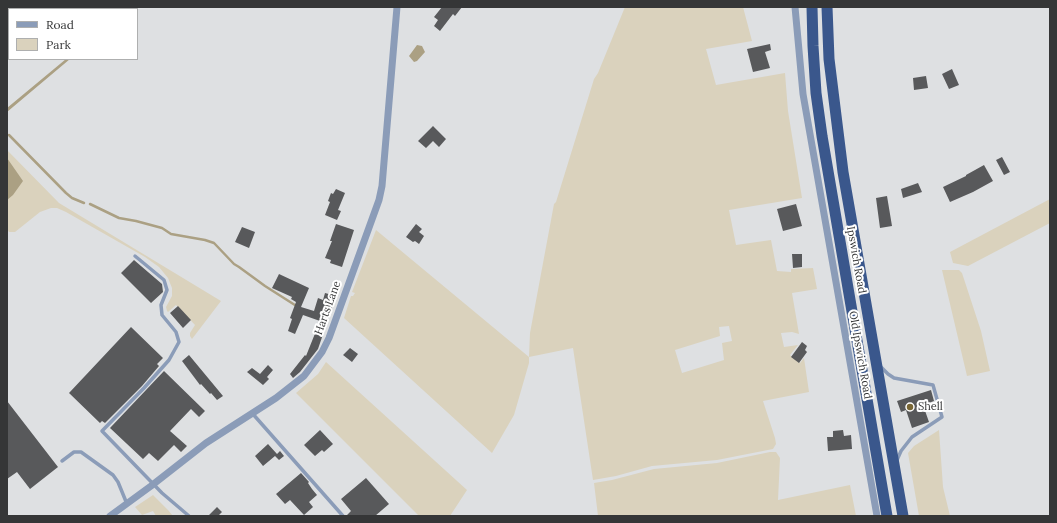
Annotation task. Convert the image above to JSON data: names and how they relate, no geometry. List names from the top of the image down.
{
  "streets": {
    "highway": ["Ipswich Road"],
    "street": ["Harts Lane", "Old Ipswich Road"]
  },
  "places": ["Shell"],
  "legend": ["Road", "Park"]
}
